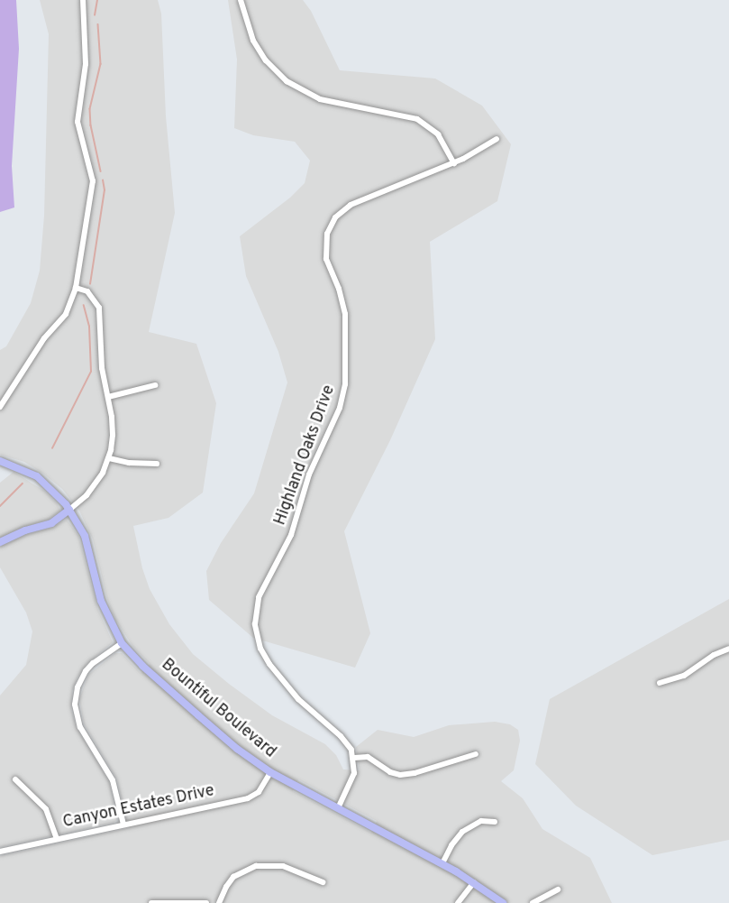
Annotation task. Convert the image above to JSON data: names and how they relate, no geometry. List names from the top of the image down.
{
  "streets": {
    "main road": ["Bountiful Boulevard"],
    "street": ["Highland Oaks Drive", "Canyon Estates Drive"]
  },
  "crossings": [
    ["Bountiful Boulevard", "Canyon Estates Drive"]
  ]
}
